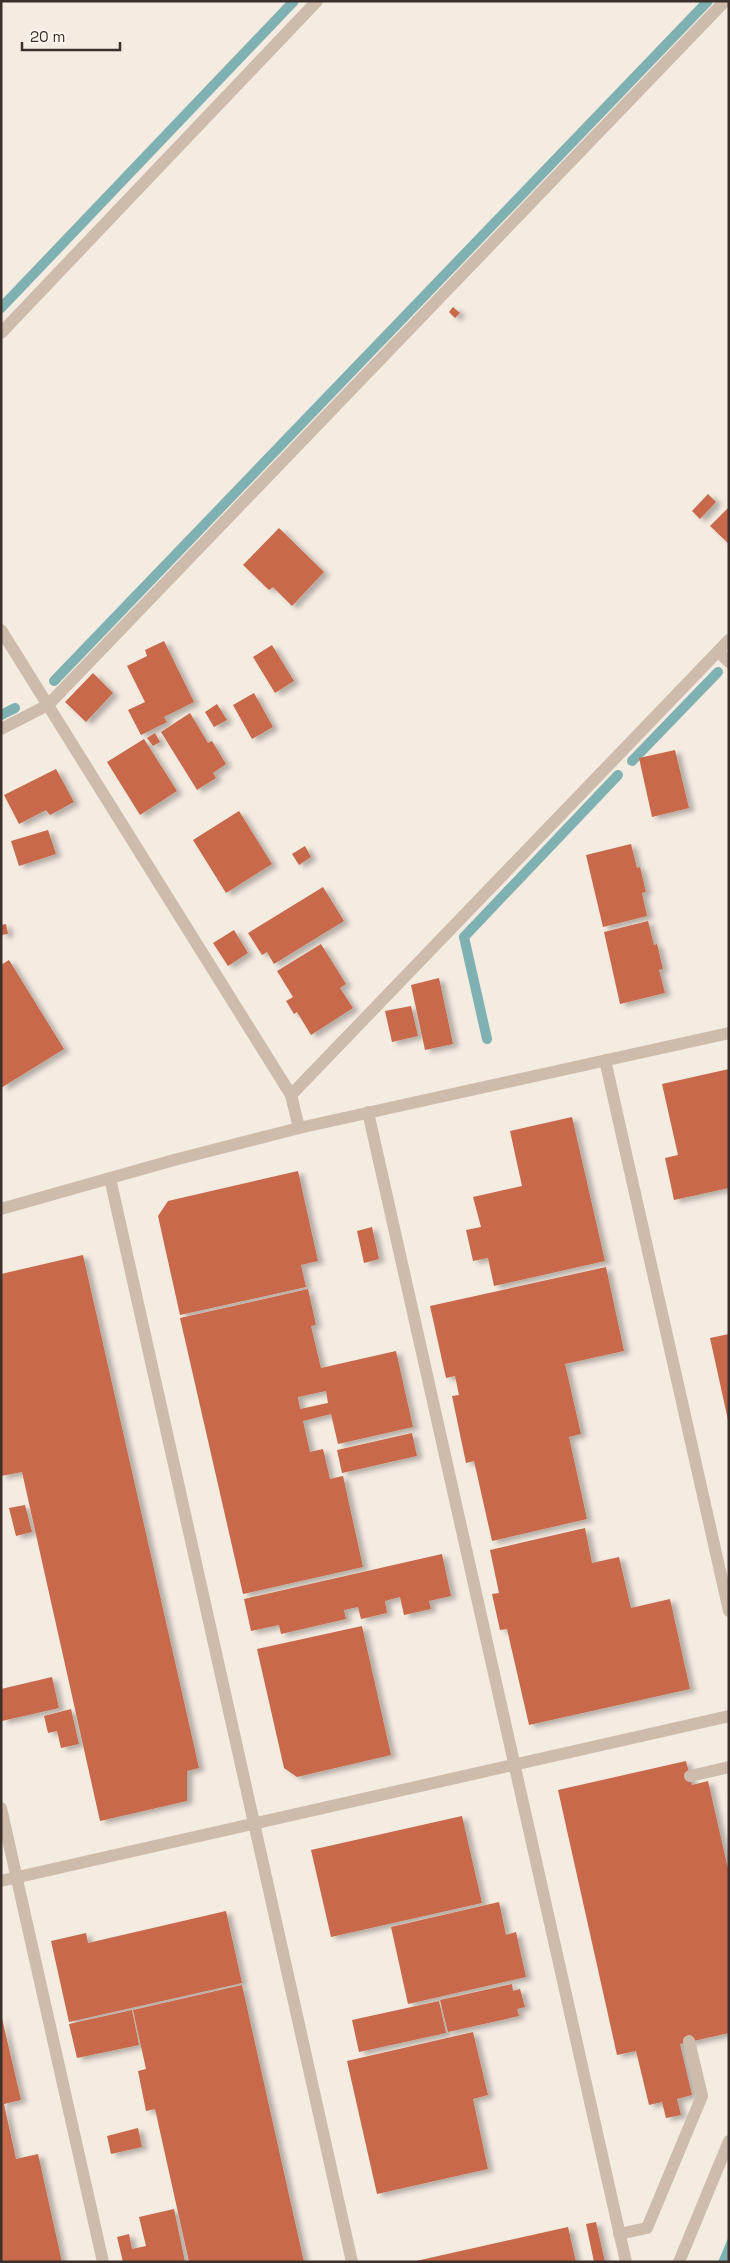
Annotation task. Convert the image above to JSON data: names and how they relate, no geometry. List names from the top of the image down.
{
  "scale_bar": "20 m"
}
